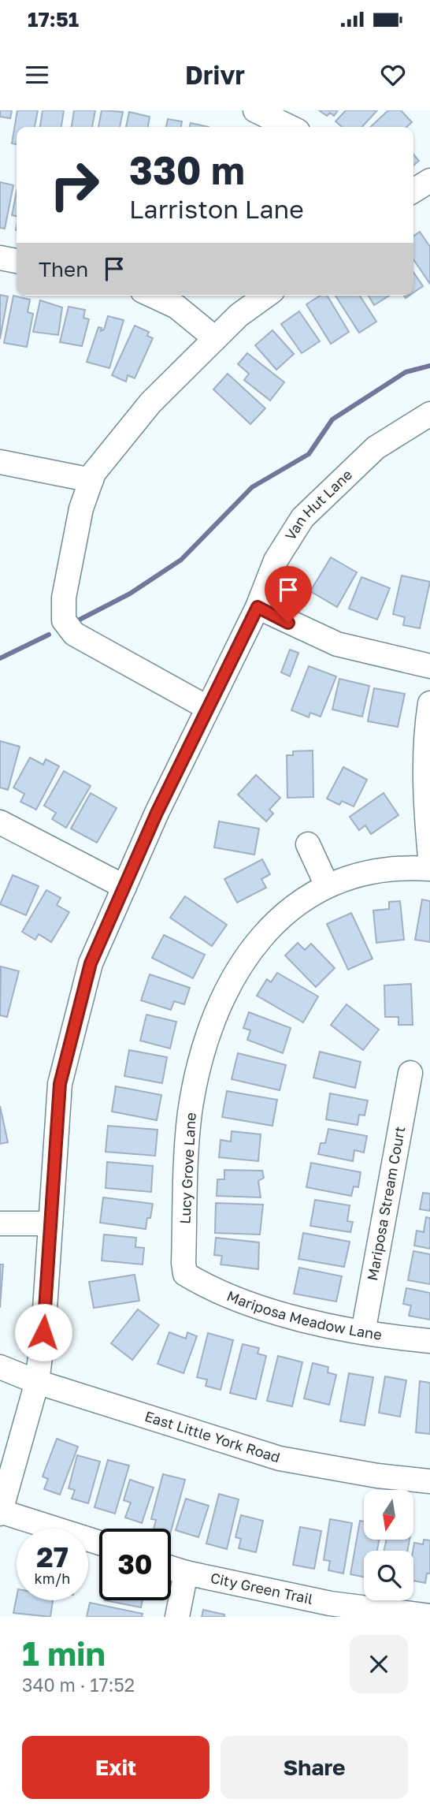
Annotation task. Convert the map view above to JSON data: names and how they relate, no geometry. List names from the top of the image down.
{
  "streets": {
    "street": [
      "Van Hut Lane",
      "Lucy Grove Lane",
      "Mariposa Stream Court",
      "Mariposa Meadow Lane",
      "East Little York Road",
      "City Green Trail"
    ]
  },
  "crossings": [
    ["Van Hut Lane", "East Little York Road"],
    ["Lucy Grove Lane", "Mariposa Meadow Lane"],
    ["Mariposa Stream Court", "Mariposa Meadow Lane"]
  ],
  "north": "bottom",
  "page": {
    "status": "17:51",
    "header": "Drivr",
    "turn": ["330 m", "Larriston Lane"],
    "then": "Then",
    "speed": "27 km/h",
    "limit": "30",
    "heading": ["1 min", "340 m · 17:52"],
    "buttons": ["Exit", "Share"]
  }
}
